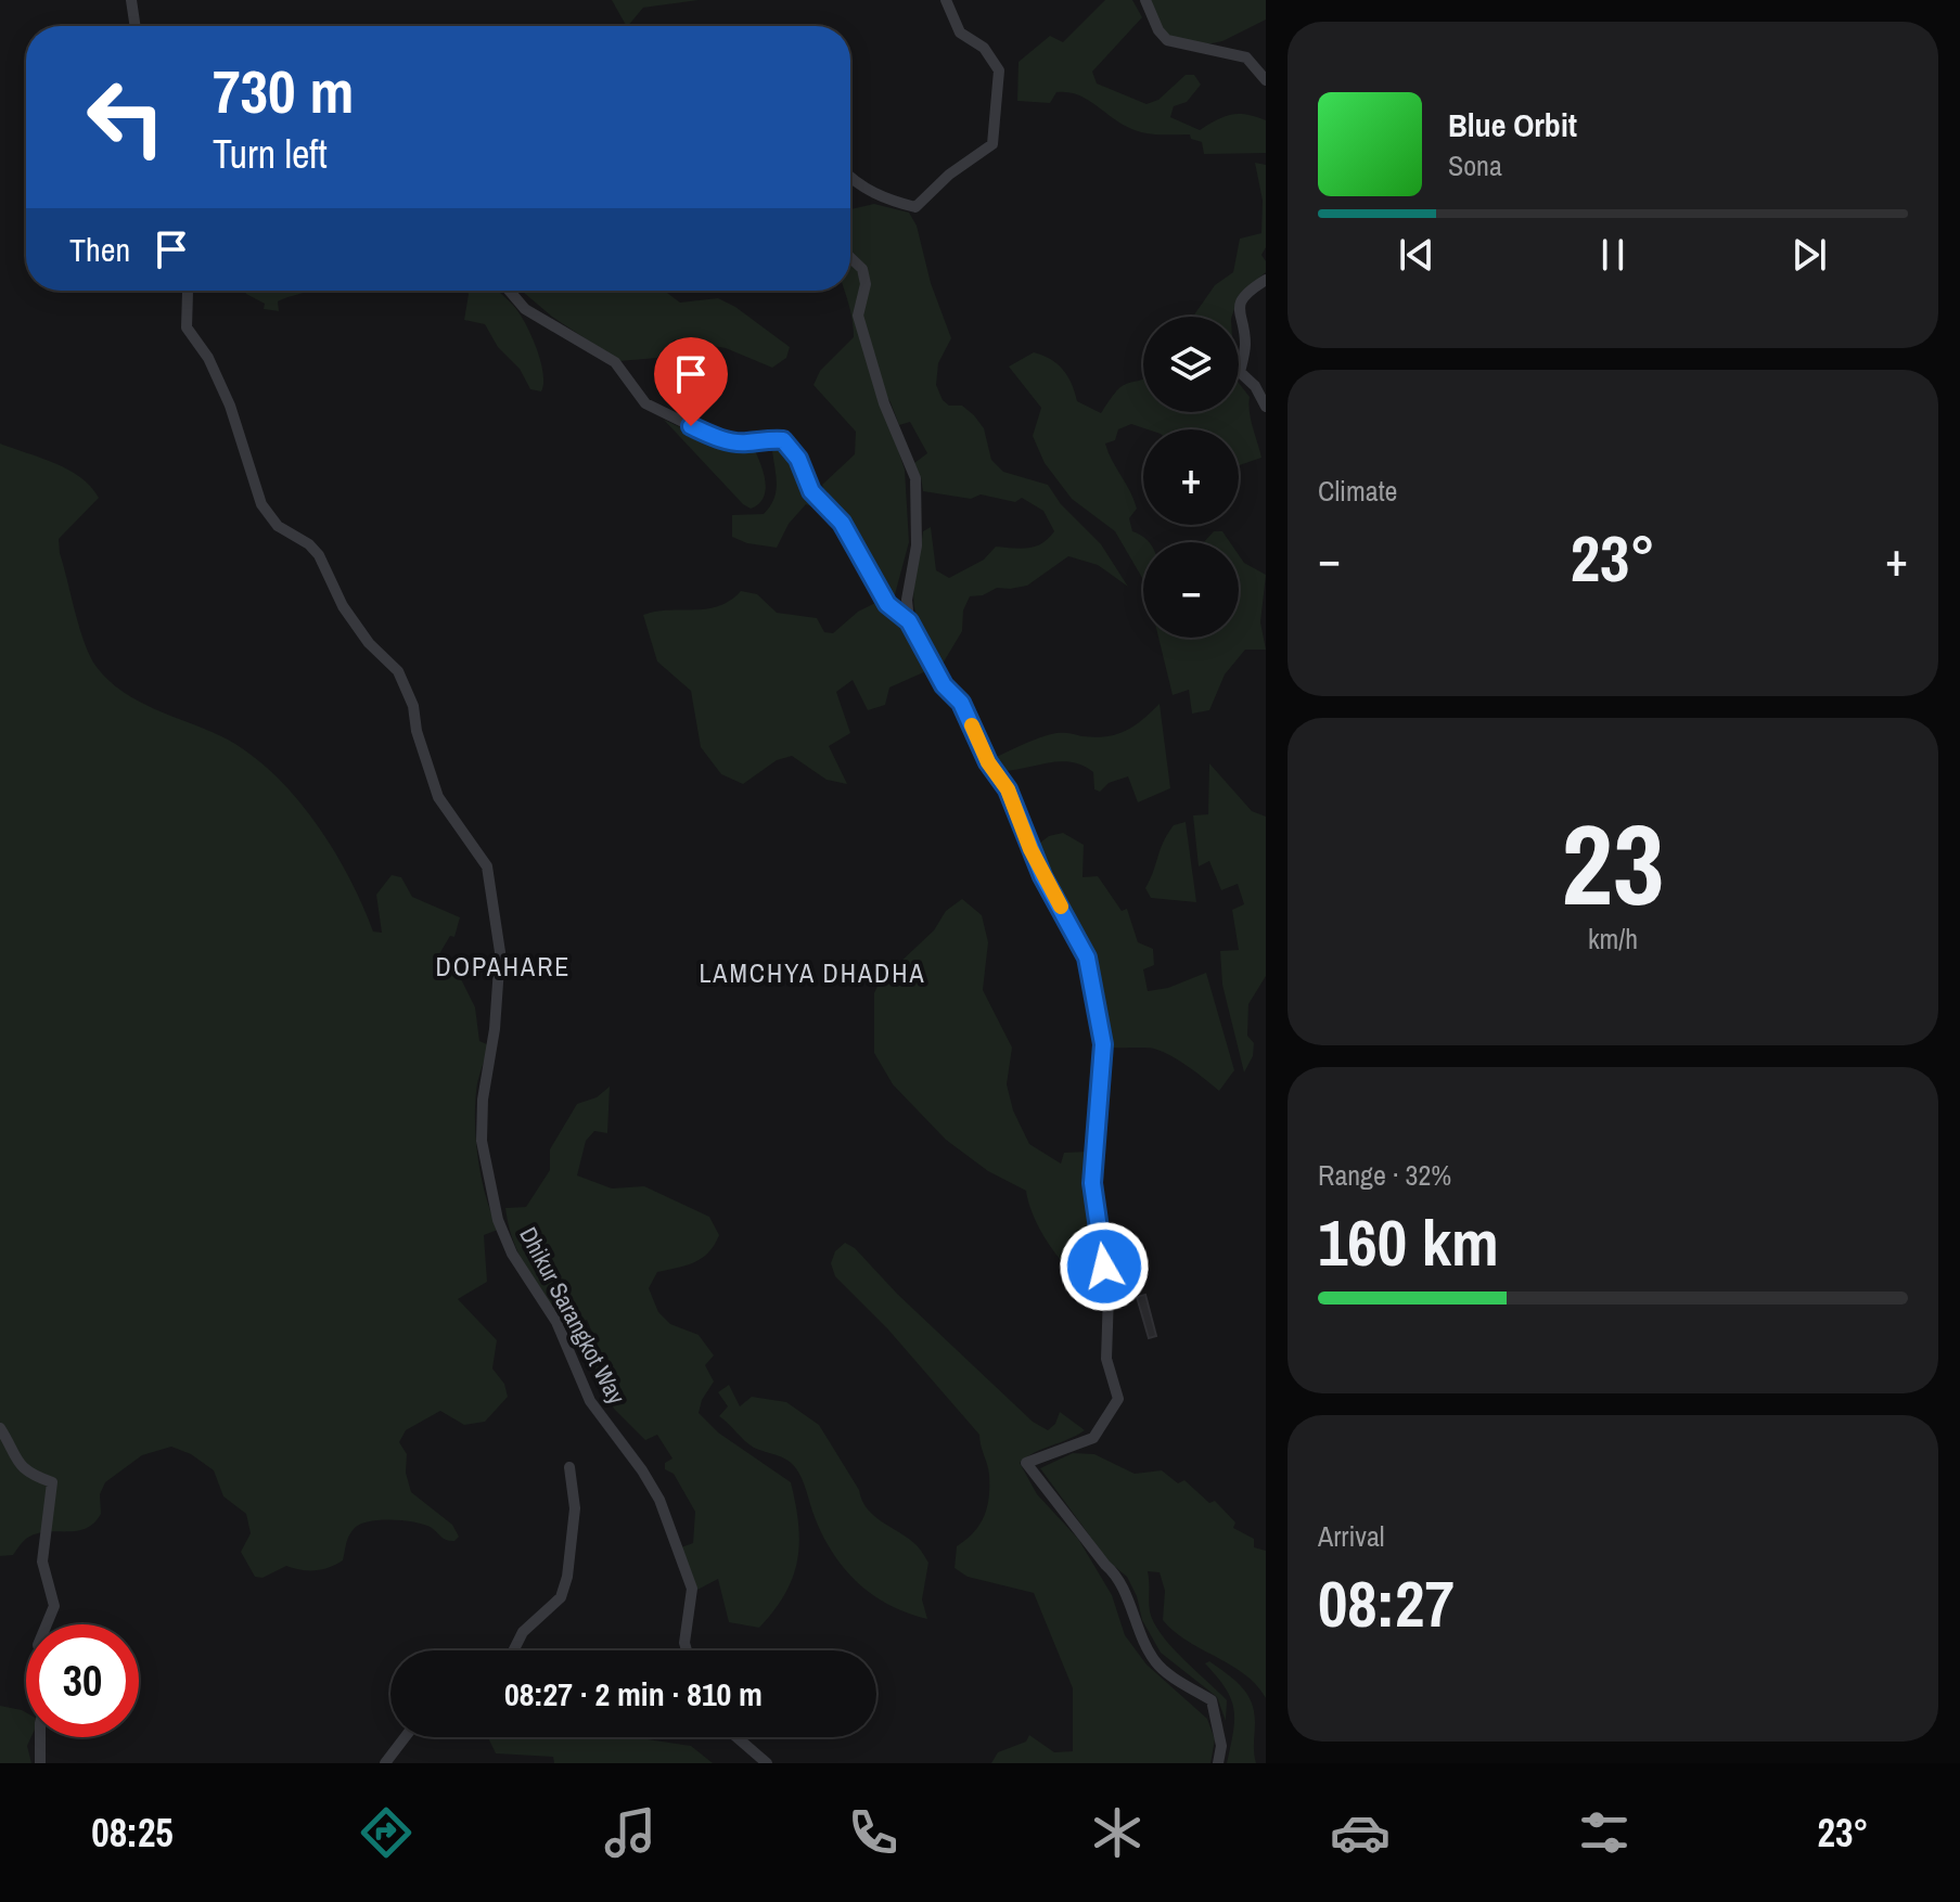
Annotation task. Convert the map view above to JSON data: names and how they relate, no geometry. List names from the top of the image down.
{
  "streets": {
    "street": ["Dhikur Sarangkot Way"]
  },
  "districts": ["DOPAHARE", "LAMCHYA DHADHA"],
  "page": {
    "turn": ["730 m", "Turn left"],
    "song": ["Blue Orbit", "Sona"],
    "then": "Then",
    "map_buttons": ["+", "−"],
    "tile": [
      "Climate",
      ["23", "km/h"],
      ["Range · 32%", "160 km"],
      ["Arrival", "08:27"]
    ],
    "heat": ["−", "23°", "+"],
    "limit": "30",
    "trip": "08:27 · 2 min · 810 m",
    "tabs": ["08:25", "23°"]
  }
}
